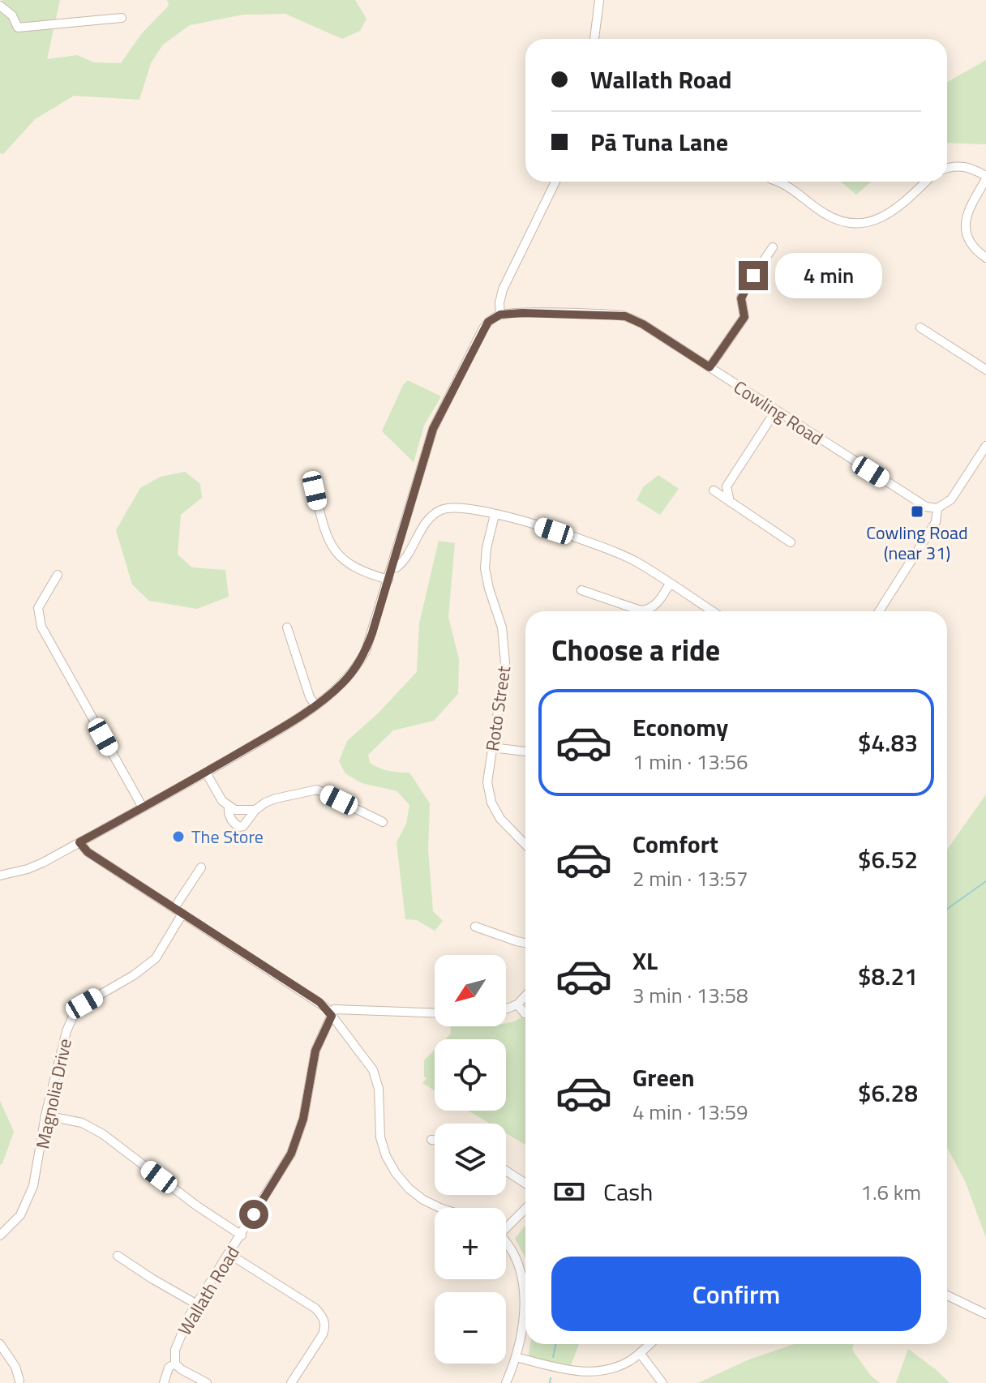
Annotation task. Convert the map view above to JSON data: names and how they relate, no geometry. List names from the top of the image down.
{
  "streets": {
    "street": [
      "Cowling Road",
      "Roto Street",
      "Magnolia Drive",
      "Wallath Road"
    ]
  },
  "places": {
    "transit": ["Cowling Road (near 31)"],
    "other": ["The Store"]
  },
  "north": "bottom left",
  "page": {
    "banner": ["Wallath Road", "Pā Tuna Lane"],
    "bubble": "4 min",
    "heading": "Choose a ride",
    "list": [
      {
        "name": "Economy",
        "note": "1 min · 13:56",
        "value": "$4.83"
      },
      {
        "name": "Comfort",
        "note": "2 min · 13:57",
        "value": "$6.52"
      },
      {
        "name": "XL",
        "note": "3 min · 13:58",
        "value": "$8.21"
      },
      {
        "name": "Green",
        "note": "4 min · 13:59",
        "value": "$6.28"
      }
    ],
    "map_buttons": ["+", "−"],
    "pay": ["Cash", "1.6 km"],
    "buttons": "Confirm"
  }
}
